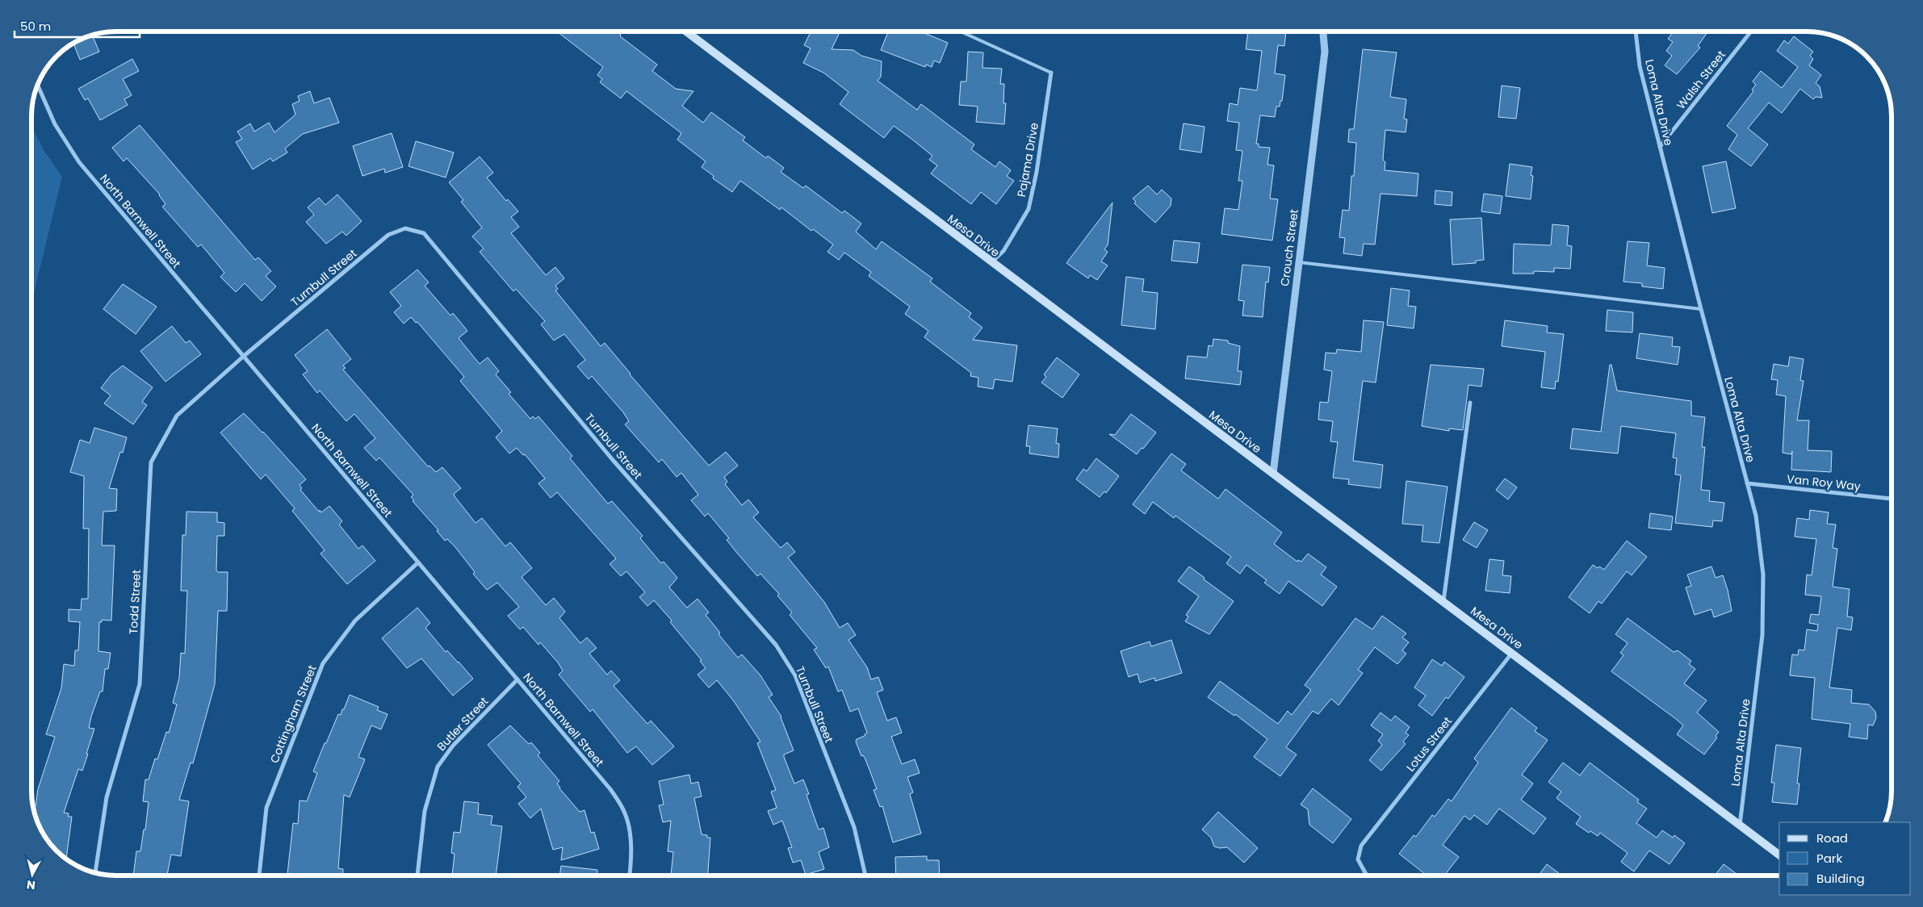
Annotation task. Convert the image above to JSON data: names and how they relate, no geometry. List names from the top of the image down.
{
  "streets": {
    "main road": ["Mesa Drive"],
    "street": [
      "Walsh Street",
      "Loma Alta Drive",
      "Pajama Drive",
      "North Barnwell Street",
      "Crouch Street",
      "Turnbull Street",
      "Van Roy Way",
      "Todd Street",
      "Cottingham Street",
      "Butler Street",
      "Lotus Street"
    ]
  },
  "crossings": [
    ["Walsh Street", "Loma Alta Drive"],
    ["Loma Alta Drive", "Mesa Drive"],
    ["Loma Alta Drive", "Van Roy Way"],
    ["Pajama Drive", "Mesa Drive"],
    ["North Barnwell Street", "Turnbull Street"],
    ["North Barnwell Street", "Todd Street"],
    ["North Barnwell Street", "Cottingham Street"],
    ["North Barnwell Street", "Butler Street"],
    ["Mesa Drive", "Crouch Street"],
    ["Mesa Drive", "Lotus Street"],
    ["Turnbull Street", "Todd Street"]
  ],
  "legend": ["Road", "Park", "Building"],
  "scale_bar": "50 m",
  "north": "bottom"
}
